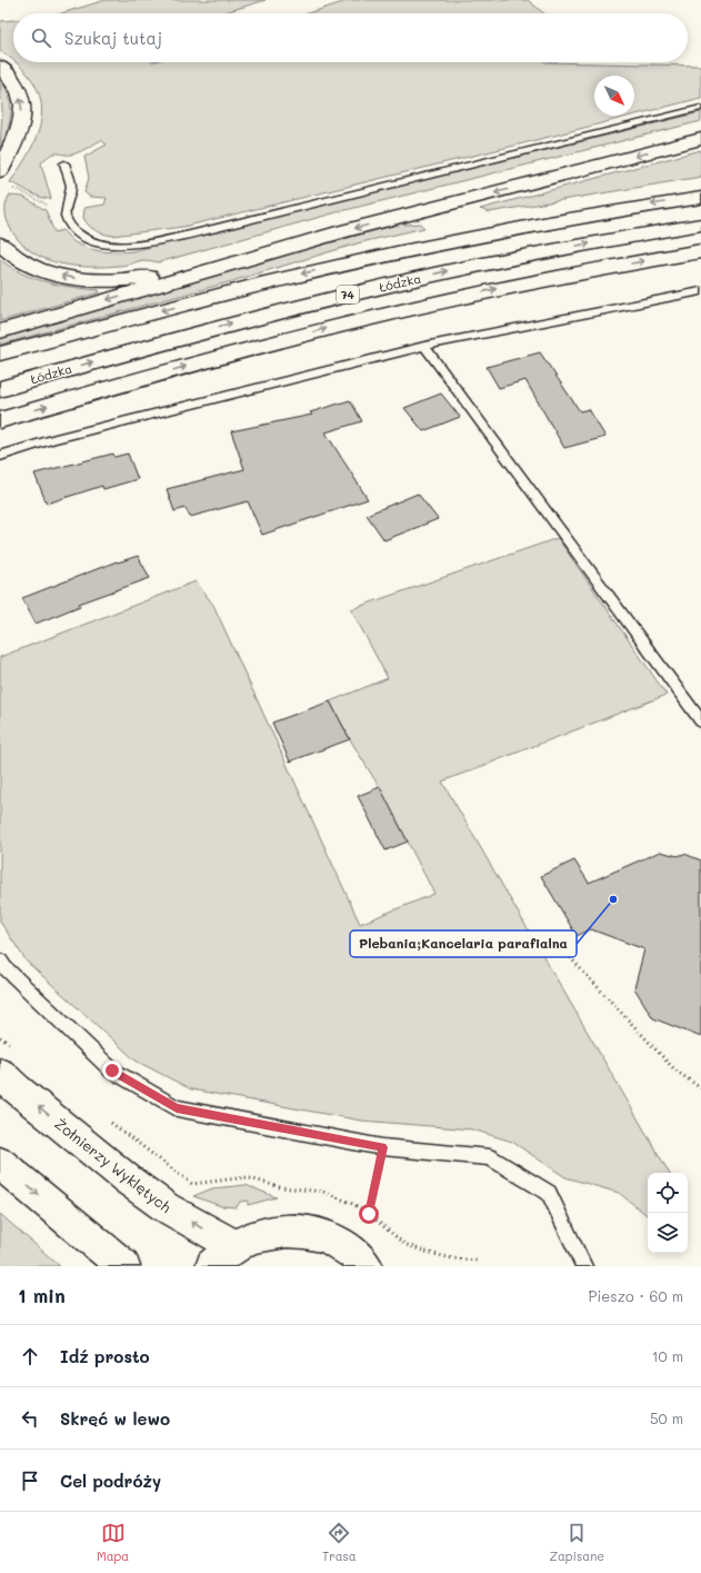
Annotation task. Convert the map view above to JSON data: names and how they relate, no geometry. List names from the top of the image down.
{
  "streets": {
    "main road": ["Łódzka", "74", "Żołnierzy Wyklętych"]
  },
  "places": ["Plebania;Kancelaria parafialna"],
  "north": "bottom right",
  "page": {
    "search": "Szukaj tutaj",
    "heading": ["1 min", "Pieszo · 60 m"],
    "list": [
      ["Idź prosto", "10 m"],
      ["Skręć w lewo", "50 m"],
      "Cel podróży"
    ],
    "nav": ["Mapa", "Trasa", "Zapisane"]
  }
}
